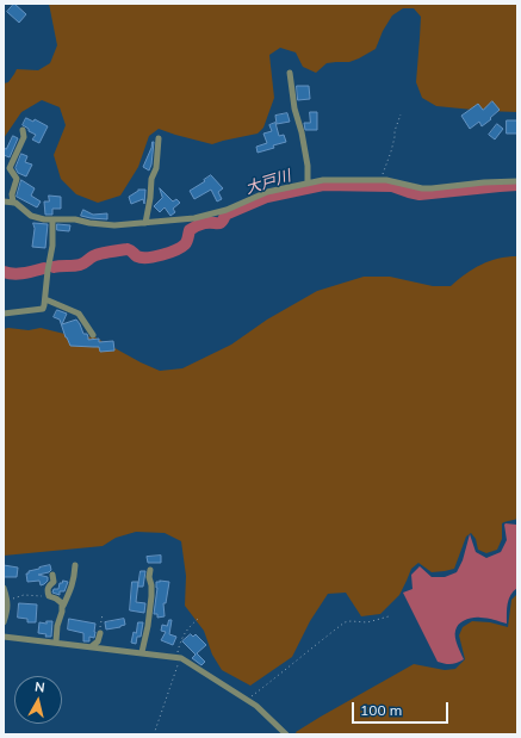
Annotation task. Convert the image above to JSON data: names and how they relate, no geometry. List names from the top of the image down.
{
  "water": ["大戸川"],
  "scale_bar": "100 m",
  "north": "top"
}
